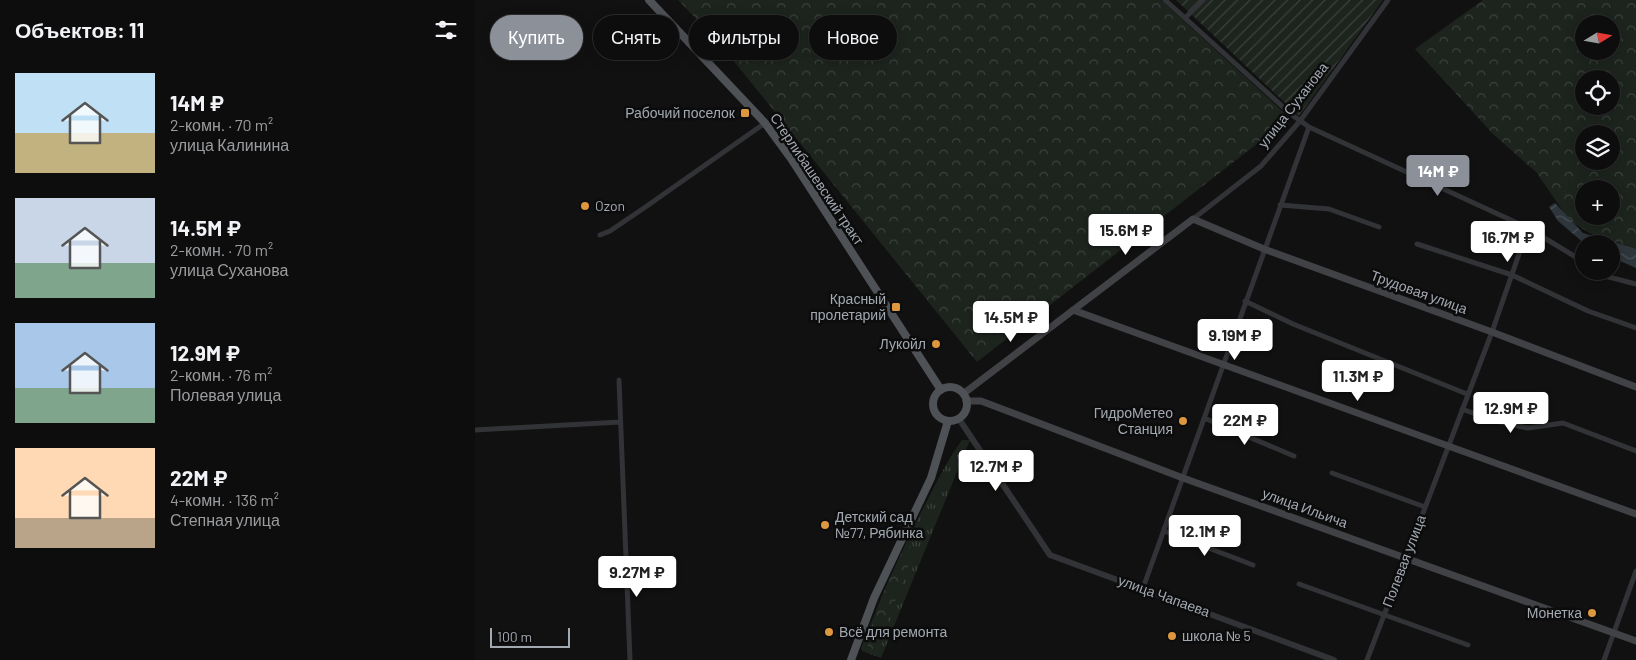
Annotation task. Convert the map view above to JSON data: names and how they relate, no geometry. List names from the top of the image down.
{
  "streets": {
    "main road": [
      "улица Суханова",
      "Стерлибашевский тракт",
      "Трудовая улица",
      "улица Ильича"
    ],
    "street": ["Полевая улица", "улица Чапаева"]
  },
  "crossings": [
    ["улица Суханова", "Стерлибашевский тракт"],
    ["улица Суханова", "Трудовая улица"],
    ["улица Суханова", "улица Ильича"],
    ["улица Суханова", "улица Чапаева"],
    ["Стерлибашевский тракт", "улица Ильича"],
    ["Стерлибашевский тракт", "улица Чапаева"],
    ["Трудовая улица", "Полевая улица"],
    ["улица Ильича", "Полевая улица"],
    ["улица Ильича", "улица Чапаева"]
  ],
  "places": {
    "transit": ["Рабочий поселок", "Красный пролетарий"],
    "other": [
      "Ozon",
      "Лукойл",
      "ГидроМетео Станция",
      "Детский сад №77, Рябинка",
      "Монетка",
      "Всё для ремонта",
      "школа № 5"
    ]
  },
  "scale_bar": "100 m",
  "north": "right",
  "page": {
    "heading": "Объектов: 11",
    "map_buttons": ["+", "−"],
    "chip": [
      "Купить",
      "Снять",
      "Фильтры",
      "Новое"
    ],
    "list": [
      {
        "name": "14M ₽",
        "note": "2-комн. · 70 m² · улица Калинина"
      },
      {
        "name": "14.5M ₽",
        "note": "2-комн. · 70 m² · улица Суханова"
      },
      {
        "name": "12.9M ₽",
        "note": "2-комн. · 76 m² · Полевая улица"
      },
      {
        "name": "22M ₽",
        "note": "4-комн. · 136 m² · Степная улица"
      }
    ],
    "price": [
      "14M ₽",
      "15.6M ₽",
      "16.7M ₽",
      "14.5M ₽",
      "9.19M ₽",
      "11.3M ₽",
      "12.9M ₽",
      "22M ₽",
      "12.7M ₽",
      "12.1M ₽",
      "9.27M ₽"
    ],
    "scale": "100 m"
  }
}
